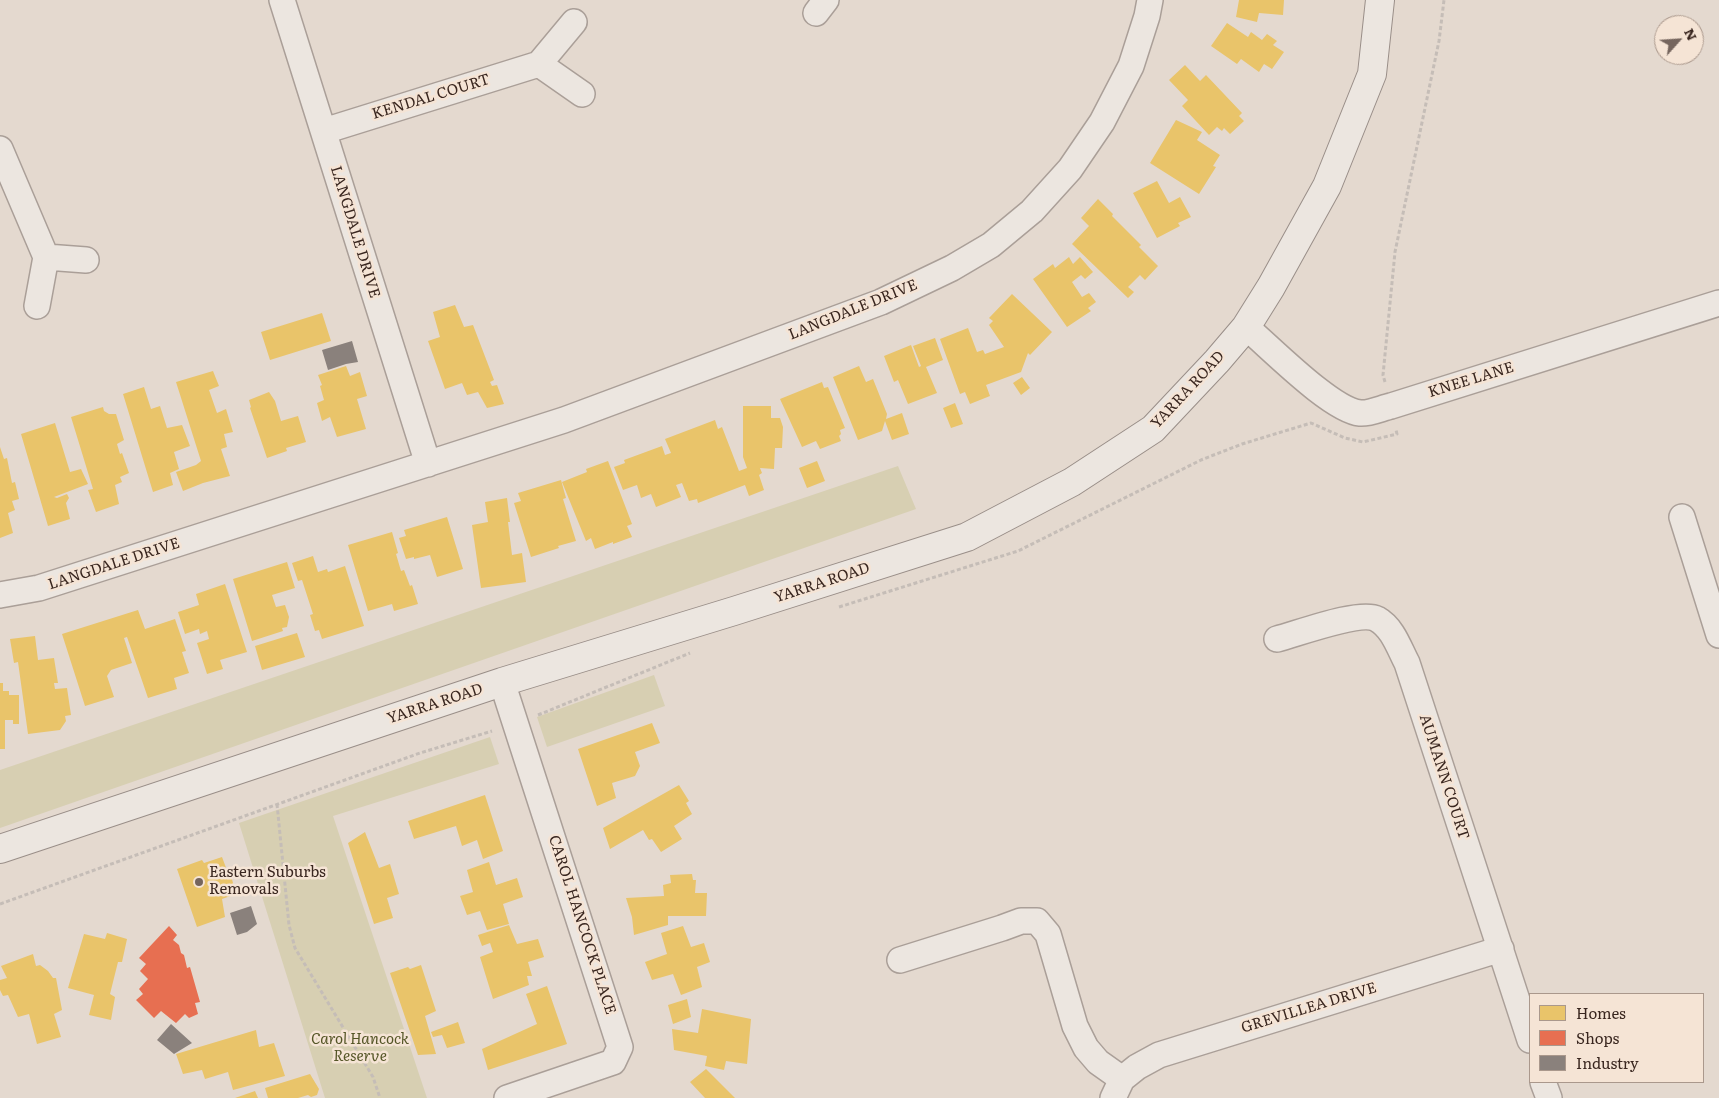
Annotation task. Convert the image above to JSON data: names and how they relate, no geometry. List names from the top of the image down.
{
  "streets": {
    "main road": ["YARRA ROAD"],
    "street": [
      "KENDAL COURT",
      "LANGDALE DRIVE",
      "KNEE LANE",
      "AUMANN COURT",
      "CAROL HANCOCK PLACE",
      "GREVILLEA DRIVE"
    ]
  },
  "crossings": [
    ["KENDAL COURT", "LANGDALE DRIVE"],
    ["KNEE LANE", "YARRA ROAD"],
    ["YARRA ROAD", "CAROL HANCOCK PLACE"],
    ["AUMANN COURT", "GREVILLEA DRIVE"]
  ],
  "parks": ["Carol Hancock Reserve"],
  "places": ["Eastern Suburbs Removals"],
  "legend": ["Homes", "Shops", "Industry"],
  "north": "top right"
}
